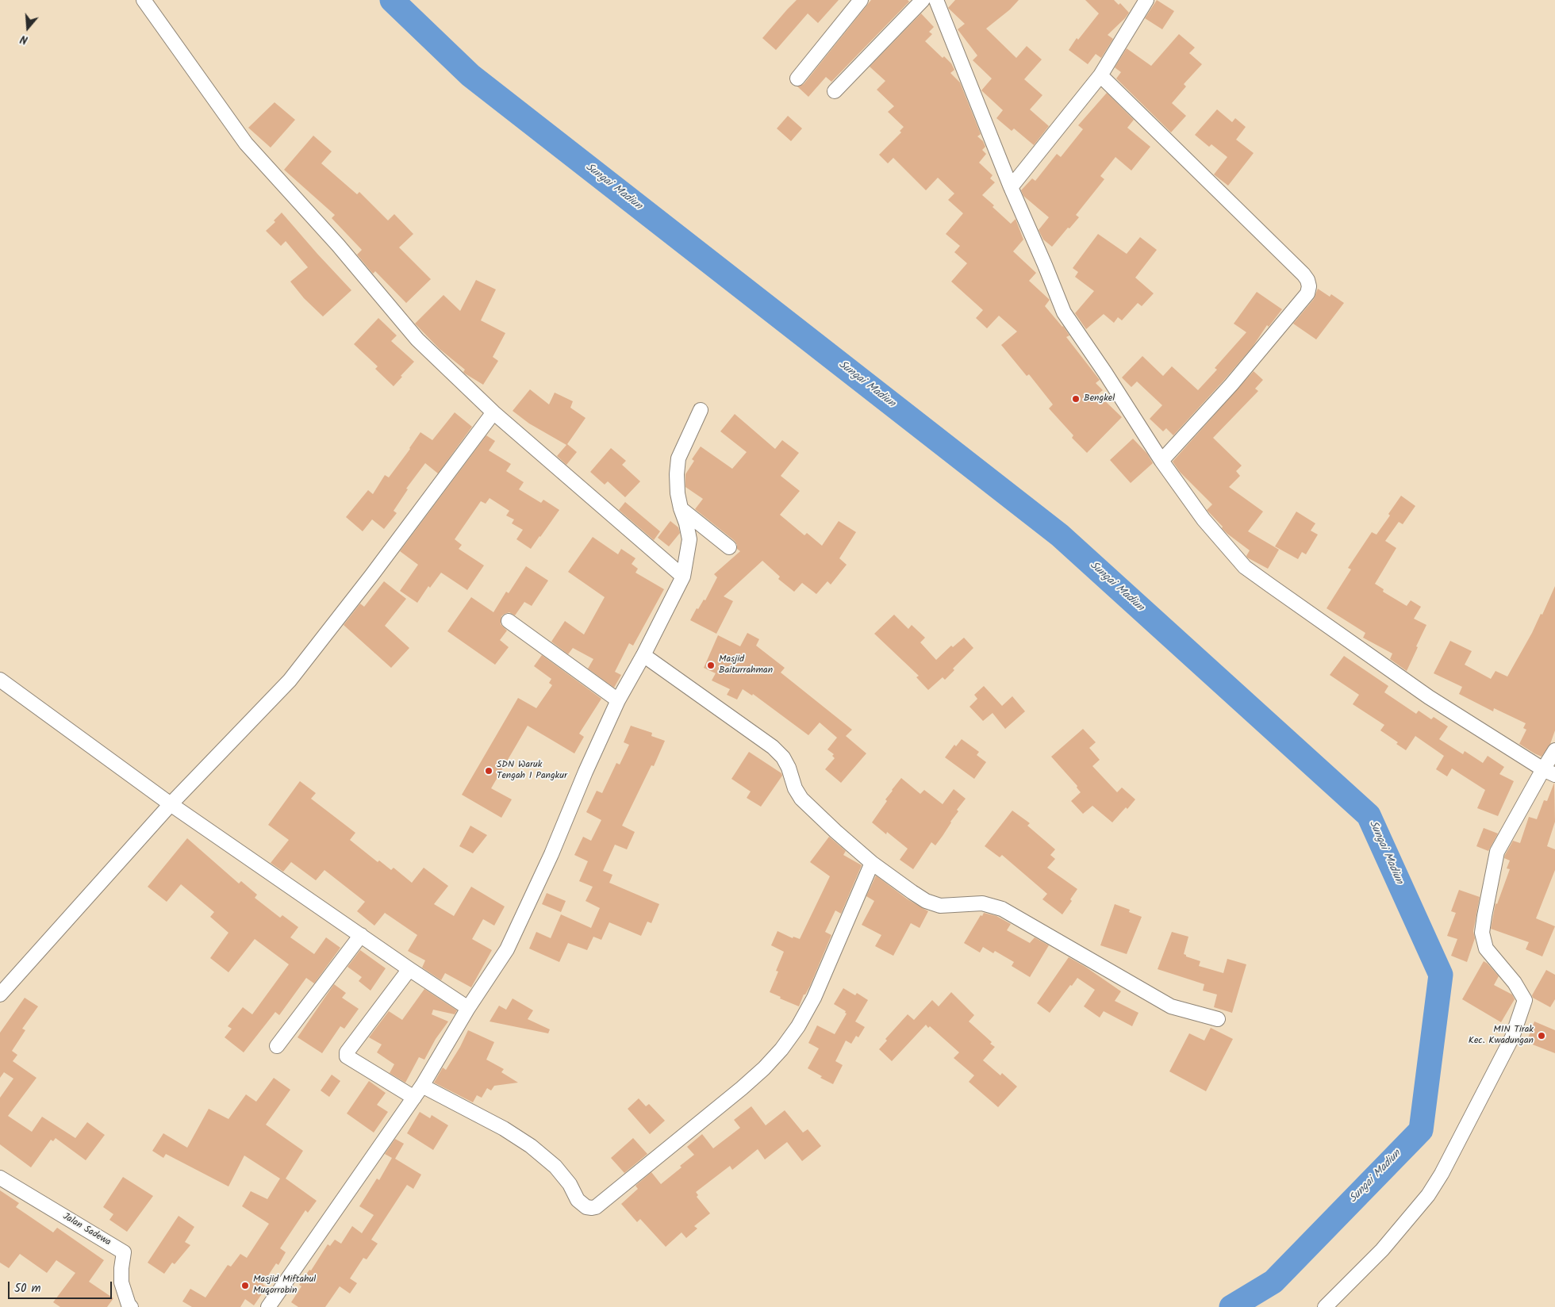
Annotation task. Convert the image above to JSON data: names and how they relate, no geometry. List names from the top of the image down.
{
  "streets": {
    "street": ["Jalan Sadewa"]
  },
  "water": ["Sungai Madiun"],
  "places": [
    "Bengkel",
    "Masjid Baiturrahman",
    "SDN Waruk Tengah 1 Pangkur",
    "MIN Tirak Kec. Kwadungan",
    "Masjid Miftahul Muqorrobin"
  ],
  "scale_bar": "50 m",
  "north": "bottom"
}
